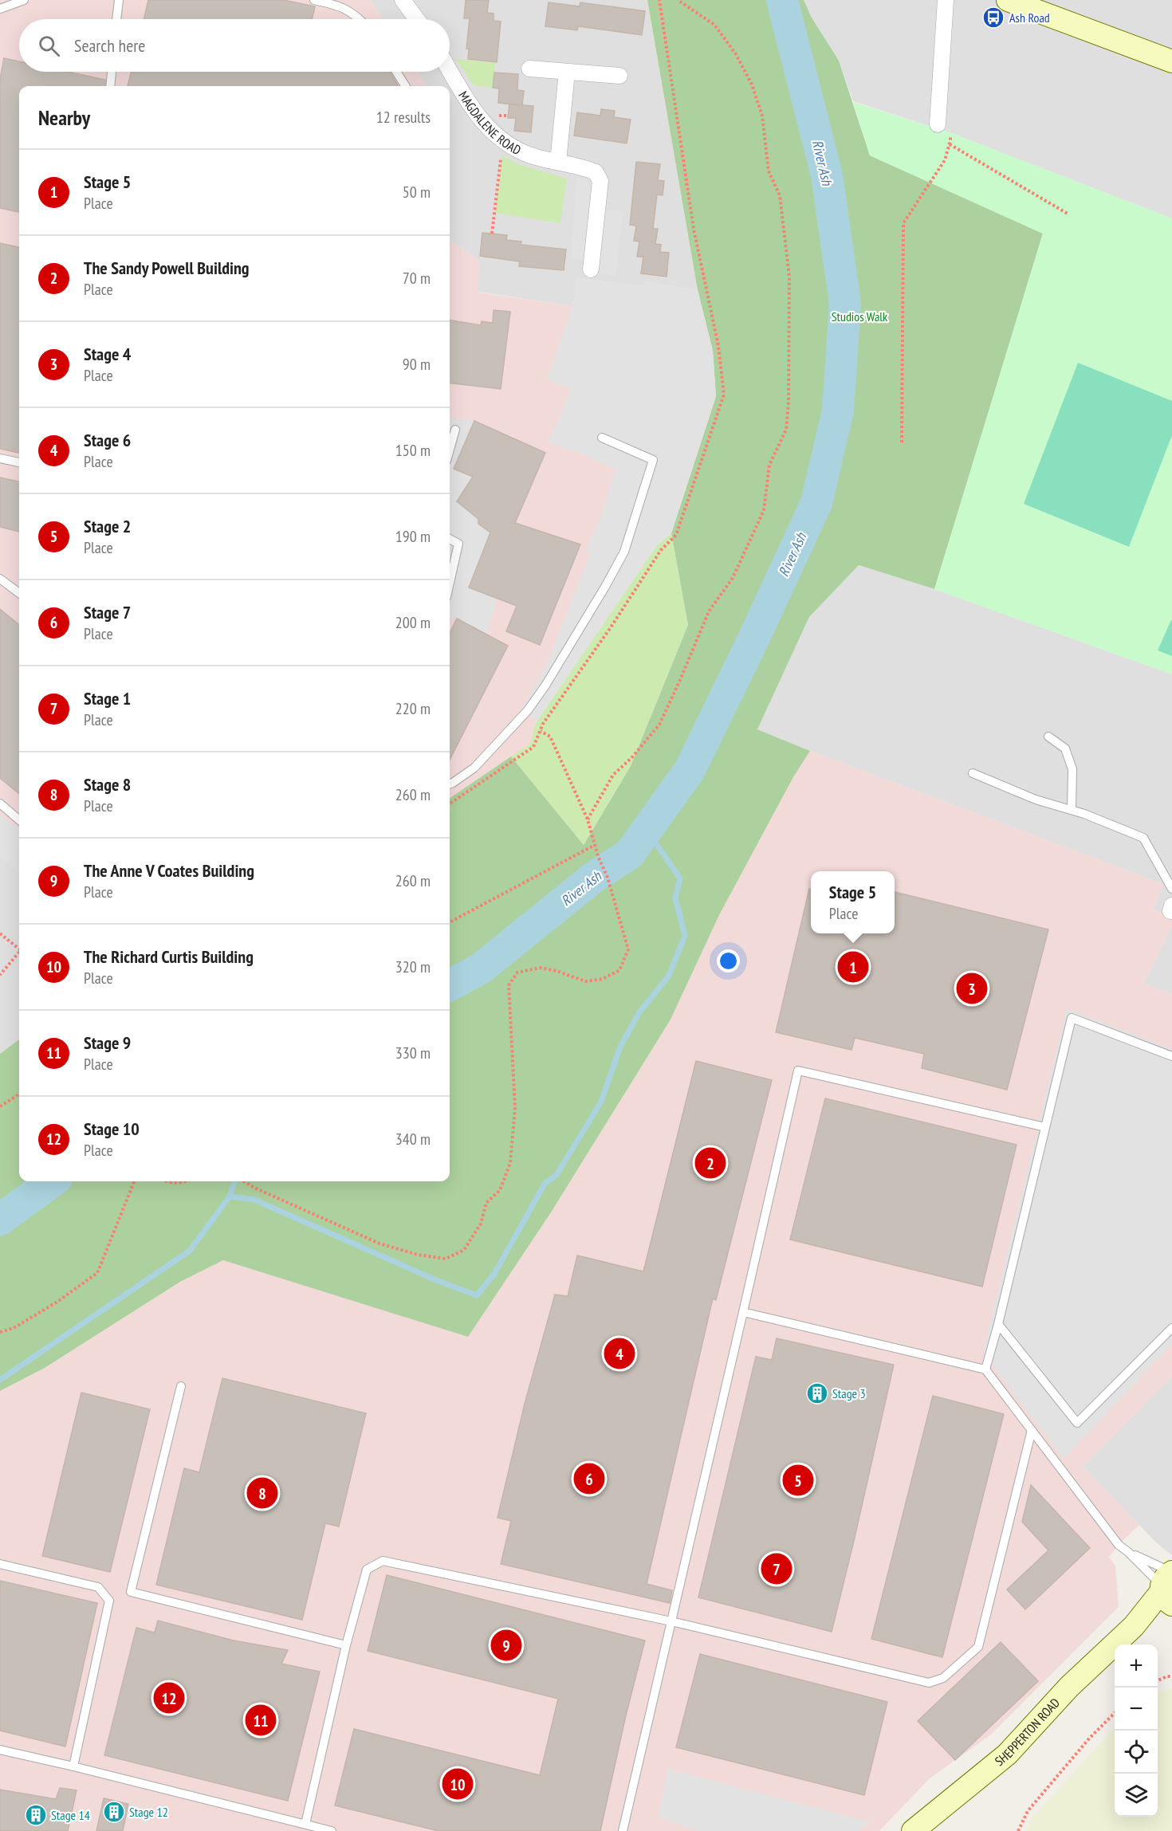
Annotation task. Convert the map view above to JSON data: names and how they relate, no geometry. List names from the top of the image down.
{
  "streets": {
    "main road": ["SHEPPERTON ROAD"],
    "street": ["MAGDALENE ROAD"]
  },
  "water": ["River Ash"],
  "parks": ["Studios Walk"],
  "places": {
    "bus stop": ["Ash Road"],
    "building": ["Stage 3", "Stage 12", "Stage 14"]
  },
  "page": {
    "search": "Search here",
    "heading": ["Nearby", "12 results"],
    "list": [
      {
        "mark": "1",
        "name": "Stage 5",
        "note": "Place",
        "value": "50 m"
      },
      {
        "mark": "2",
        "name": "The Sandy Powell Building",
        "note": "Place",
        "value": "70 m"
      },
      {
        "mark": "3",
        "name": "Stage 4",
        "note": "Place",
        "value": "90 m"
      },
      {
        "mark": "4",
        "name": "Stage 6",
        "note": "Place",
        "value": "150 m"
      },
      {
        "mark": "5",
        "name": "Stage 2",
        "note": "Place",
        "value": "190 m"
      },
      {
        "mark": "6",
        "name": "Stage 7",
        "note": "Place",
        "value": "200 m"
      },
      {
        "mark": "7",
        "name": "Stage 1",
        "note": "Place",
        "value": "220 m"
      },
      {
        "mark": "8",
        "name": "Stage 8",
        "note": "Place",
        "value": "260 m"
      },
      {
        "mark": "9",
        "name": "The Anne V Coates Building",
        "note": "Place",
        "value": "260 m"
      },
      {
        "mark": "10",
        "name": "The Richard Curtis Building",
        "note": "Place",
        "value": "320 m"
      },
      {
        "mark": "11",
        "name": "Stage 9",
        "note": "Place",
        "value": "330 m"
      },
      {
        "mark": "12",
        "name": "Stage 10",
        "note": "Place",
        "value": "340 m"
      }
    ],
    "popup": ["Stage 5", "Place"],
    "pins": [
      "1",
      "3",
      "2",
      "4",
      "6",
      "5",
      "8",
      "7",
      "9",
      "12",
      "11",
      "10"
    ],
    "map_buttons": ["+", "−"]
  }
}
